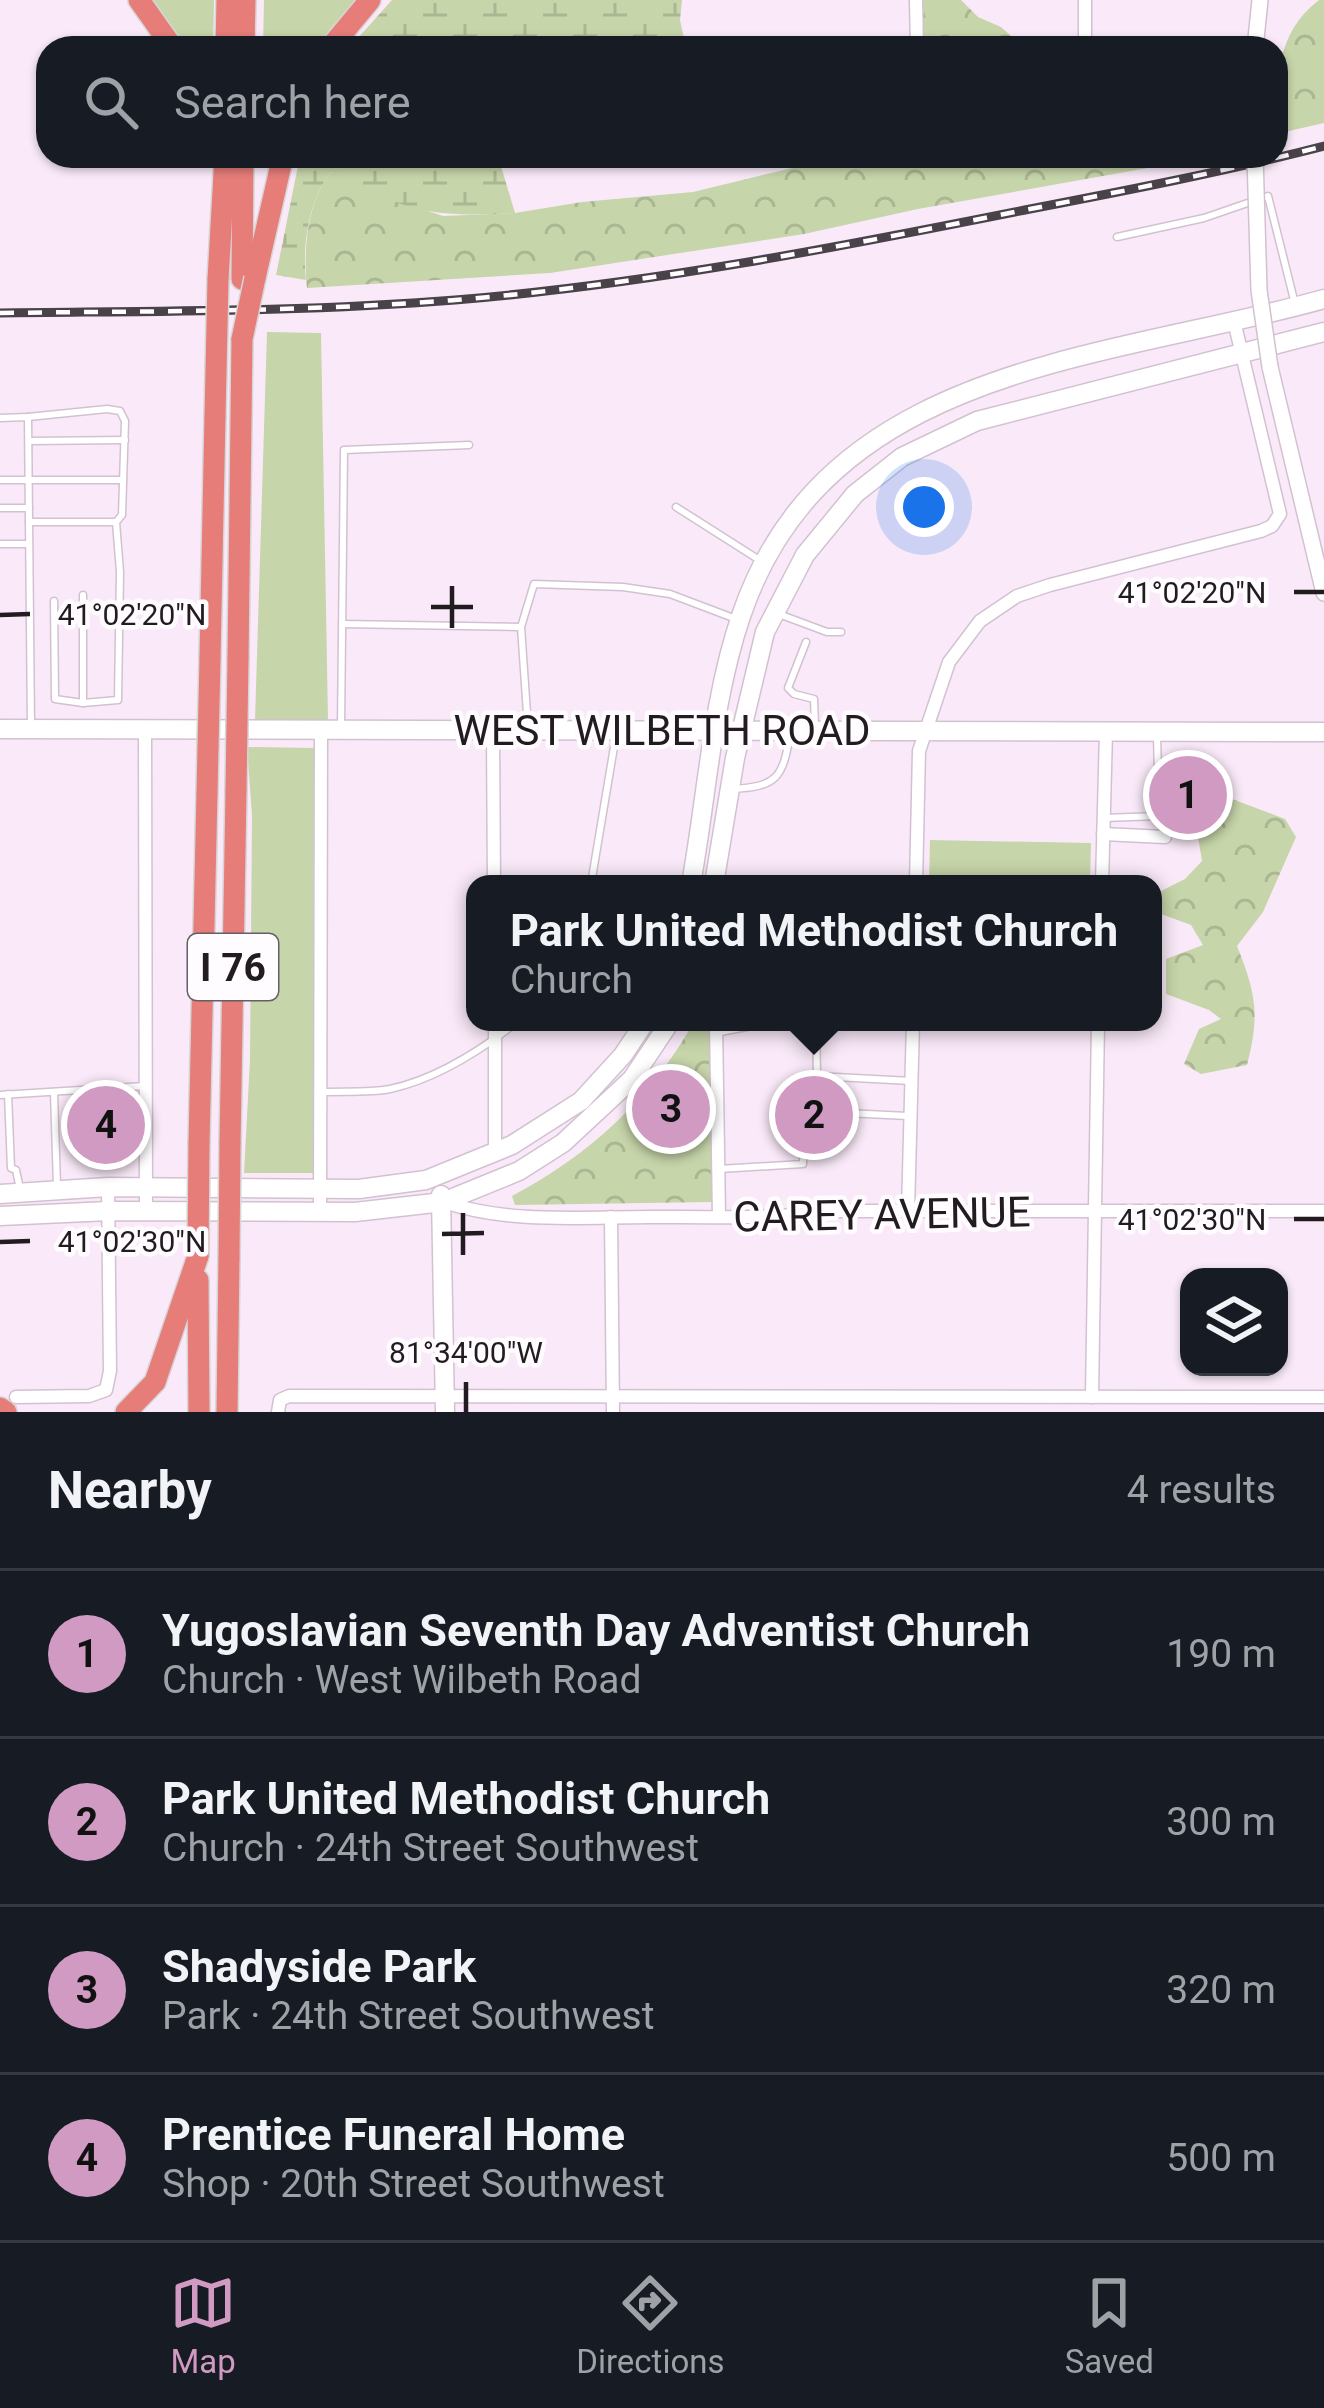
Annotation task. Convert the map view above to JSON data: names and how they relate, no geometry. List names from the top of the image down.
{
  "streets": {
    "highway": ["I 76"],
    "main road": ["WEST WILBETH ROAD"],
    "street": ["CAREY AVENUE"]
  },
  "page": {
    "search": "Search here",
    "pins": [
      "1",
      "3",
      "2",
      "4"
    ],
    "popup": ["Park United Methodist Church", "Church"],
    "heading": ["Nearby", "4 results"],
    "list": [
      {
        "mark": "1",
        "name": "Yugoslavian Seventh Day Adventist Church",
        "note": "Church · West Wilbeth Road",
        "value": "190 m"
      },
      {
        "mark": "2",
        "name": "Park United Methodist Church",
        "note": "Church · 24th Street Southwest",
        "value": "300 m"
      },
      {
        "mark": "3",
        "name": "Shadyside Park",
        "note": "Park · 24th Street Southwest",
        "value": "320 m"
      },
      {
        "mark": "4",
        "name": "Prentice Funeral Home",
        "note": "Shop · 20th Street Southwest",
        "value": "500 m"
      }
    ],
    "nav": ["Map", "Directions", "Saved"]
  },
  "coordinates": ["41°02'20\"N", "41°02'30\"N", "81°34'00\"W"]
}
